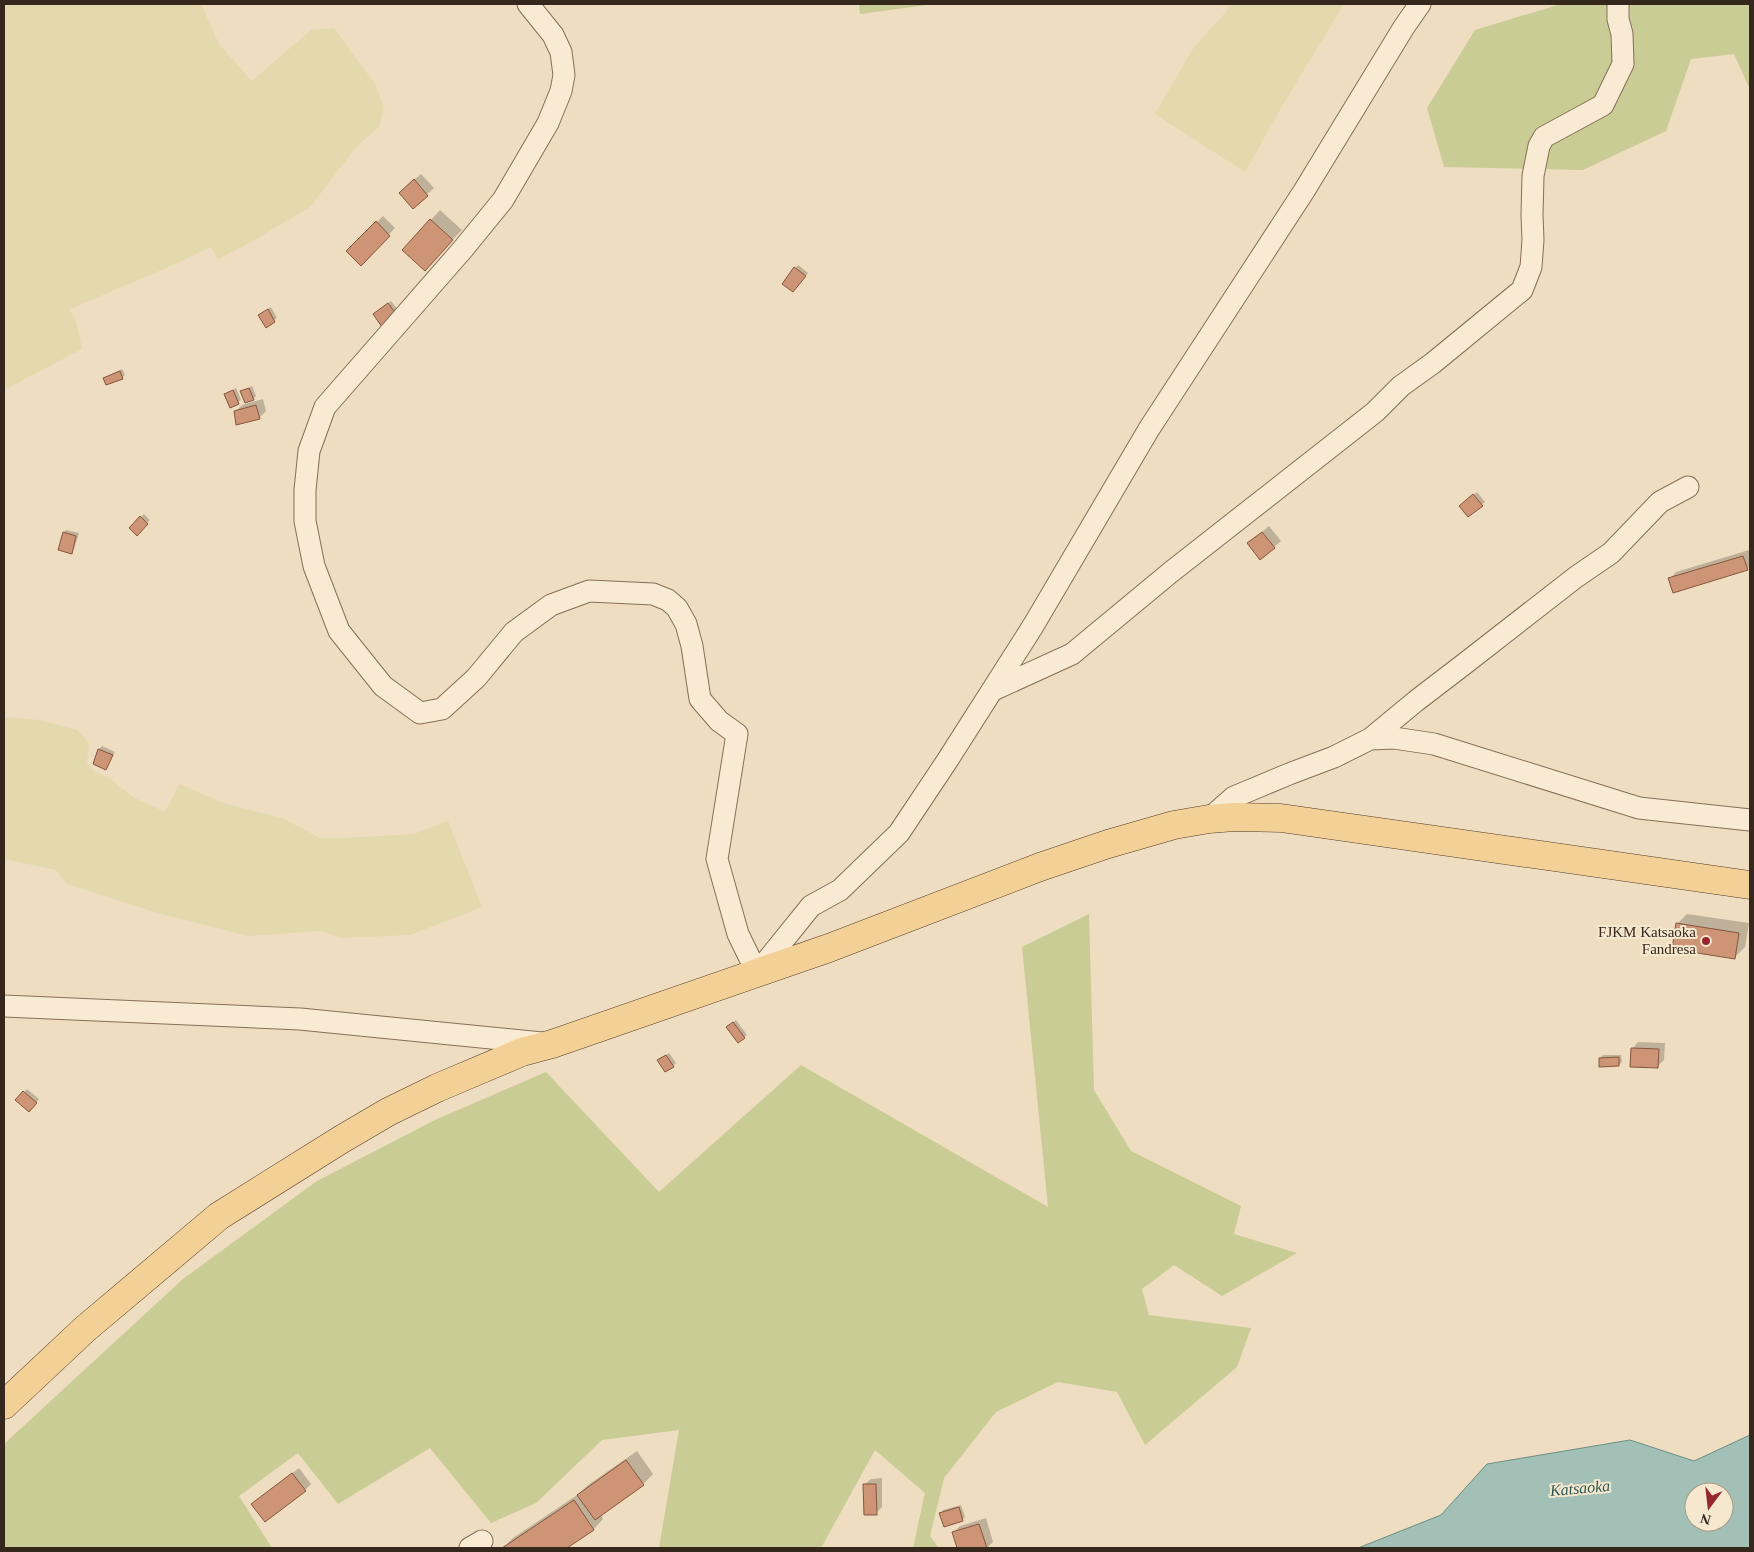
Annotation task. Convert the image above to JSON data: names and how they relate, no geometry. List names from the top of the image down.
{
  "water": ["Katsaoka"],
  "places": ["FJKM Katsaoka Fandresa"],
  "north": "bottom"
}
